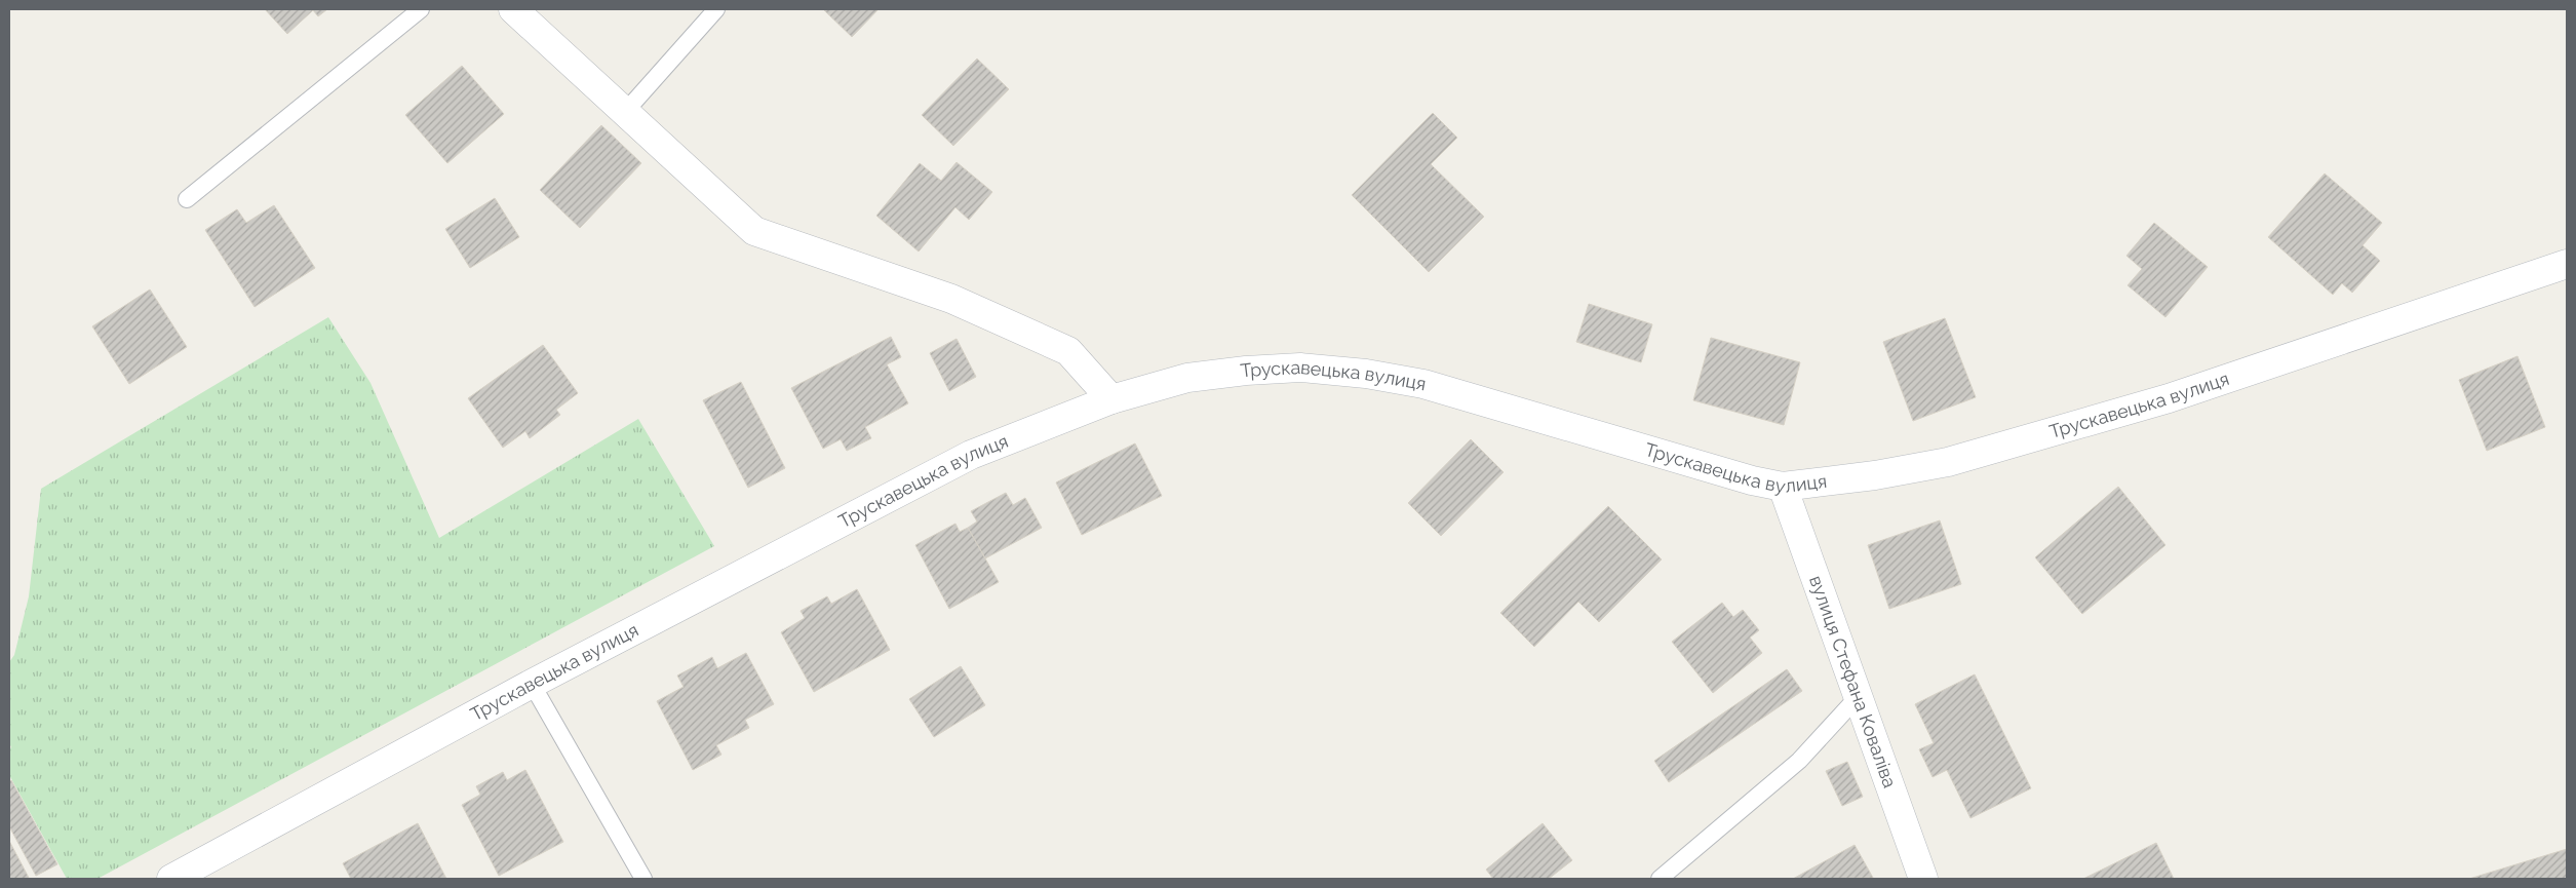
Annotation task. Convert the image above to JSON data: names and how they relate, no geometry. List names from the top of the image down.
{
  "streets": {
    "main road": ["Трускавецька вулиця", "вулиця Стефана Коваліва"]
  },
  "crossings": [
    ["Трускавецька вулиця", "вулиця Стефана Коваліва"]
  ]
}
